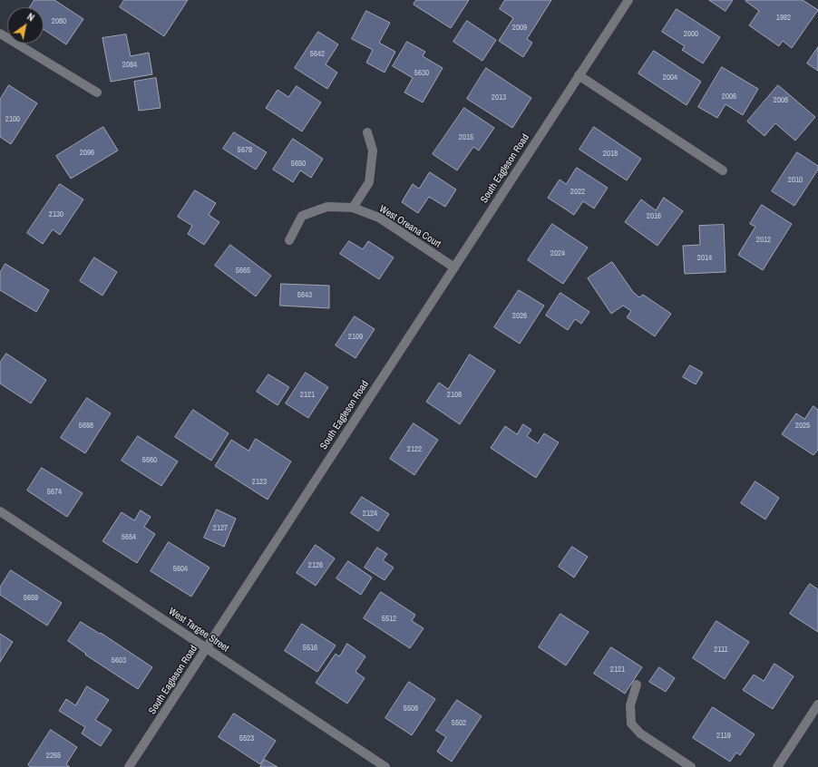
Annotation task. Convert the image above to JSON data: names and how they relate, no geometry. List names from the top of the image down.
{
  "streets": {
    "street": ["South Eagleson Road", "West Oreana Court", "West Targee Street"]
  },
  "crossings": [
    ["South Eagleson Road", "West Oreana Court"],
    ["South Eagleson Road", "West Targee Street"]
  ],
  "house_numbers": [
    "1982",
    "2080",
    "2009",
    "2000",
    "5642",
    "2084",
    "5630",
    "2004",
    "2006",
    "2013",
    "2008",
    "2100",
    "2015",
    "5678",
    "2096",
    "2018",
    "5650",
    "2010",
    "2022",
    "2130",
    "2016",
    "2012",
    "2024",
    "2014",
    "5665",
    "5643",
    "2026",
    "2109",
    "2121",
    "2108",
    "5688",
    "2025",
    "2122",
    "5660",
    "2123",
    "5674",
    "2124",
    "2127",
    "5654",
    "2126",
    "5604",
    "5659",
    "5512",
    "5516",
    "2111",
    "5603",
    "2121",
    "5508",
    "5502",
    "2119",
    "5523",
    "2265"
  ],
  "north": "top right"
}
